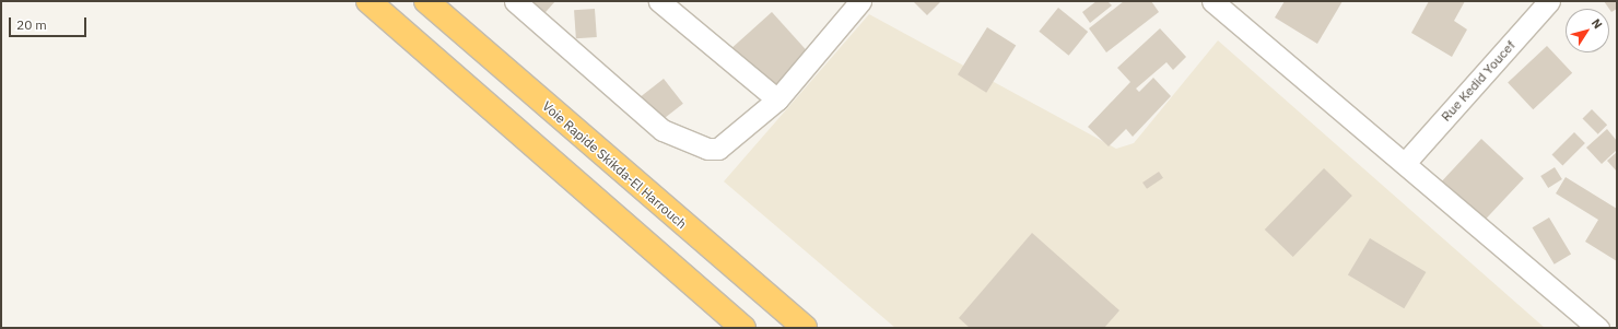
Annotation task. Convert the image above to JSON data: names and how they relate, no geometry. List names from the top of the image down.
{
  "streets": {
    "highway": ["Voie Rapide Skikda-El Harrouch"],
    "street": ["Rue Kedid Youcef"]
  },
  "scale_bar": "20 m",
  "north": "top right"
}
